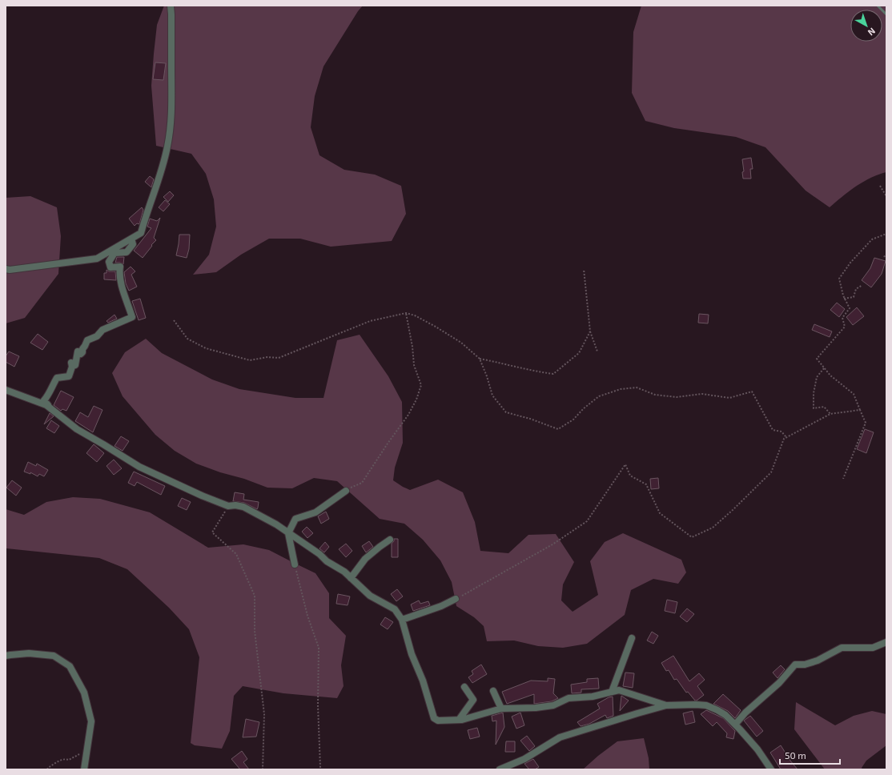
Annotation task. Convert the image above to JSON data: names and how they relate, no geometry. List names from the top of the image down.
{
  "scale_bar": "50 m",
  "north": "bottom right"
}
